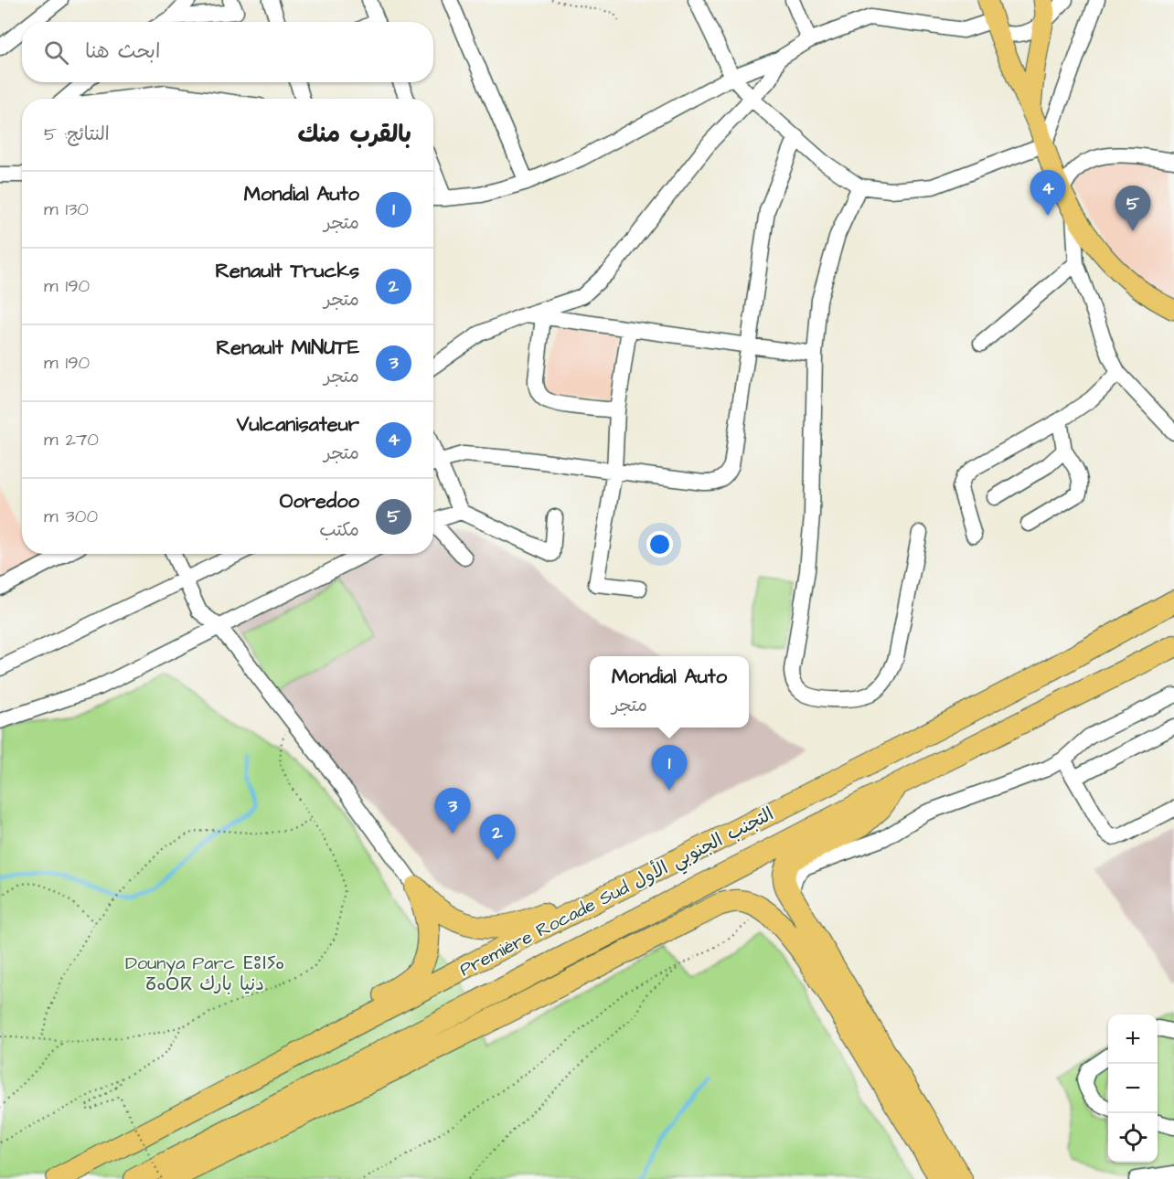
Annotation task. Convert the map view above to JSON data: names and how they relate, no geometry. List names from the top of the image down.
{
  "streets": {
    "highway": ["Première Rocade Sud التجنب الجنوبي الأول"]
  },
  "parks": ["Dounya Parc ⴹⵓⵏⵢⴰ ⵒⴰⵔⴽ دنيا بارك"],
  "page": {
    "search": "ابحث هنا",
    "heading": ["بالقرب منك", "النتائج: 5"],
    "pins": [
      "4",
      "5",
      "1",
      "3",
      "2"
    ],
    "list": [
      {
        "mark": "1",
        "name": "Mondial Auto",
        "note": "متجر",
        "value": "130 m"
      },
      {
        "mark": "2",
        "name": "Renault Trucks",
        "note": "متجر",
        "value": "190 m"
      },
      {
        "mark": "3",
        "name": "Renault MINUTE",
        "note": "متجر",
        "value": "190 m"
      },
      {
        "mark": "4",
        "name": "Vulcanisateur",
        "note": "متجر",
        "value": "270 m"
      },
      {
        "mark": "5",
        "name": "Ooredoo",
        "note": "مكتب",
        "value": "300 m"
      }
    ],
    "popup": ["Mondial Auto", "متجر"],
    "map_buttons": ["+", "−"]
  }
}
